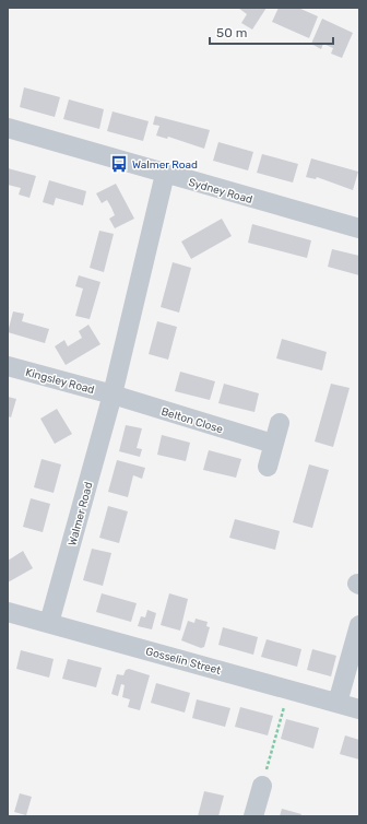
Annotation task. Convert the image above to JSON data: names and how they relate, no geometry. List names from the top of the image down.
{
  "streets": {
    "street": [
      "Sydney Road",
      "Kingsley Road",
      "Belton Close",
      "Walmer Road",
      "Gosselin Street"
    ]
  },
  "crossings": [
    ["Sydney Road", "Walmer Road"],
    ["Kingsley Road", "Belton Close"],
    ["Kingsley Road", "Walmer Road"],
    ["Belton Close", "Walmer Road"],
    ["Walmer Road", "Gosselin Street"]
  ],
  "places": {
    "bus stop": ["Walmer Road"]
  },
  "scale_bar": "50 m"
}
